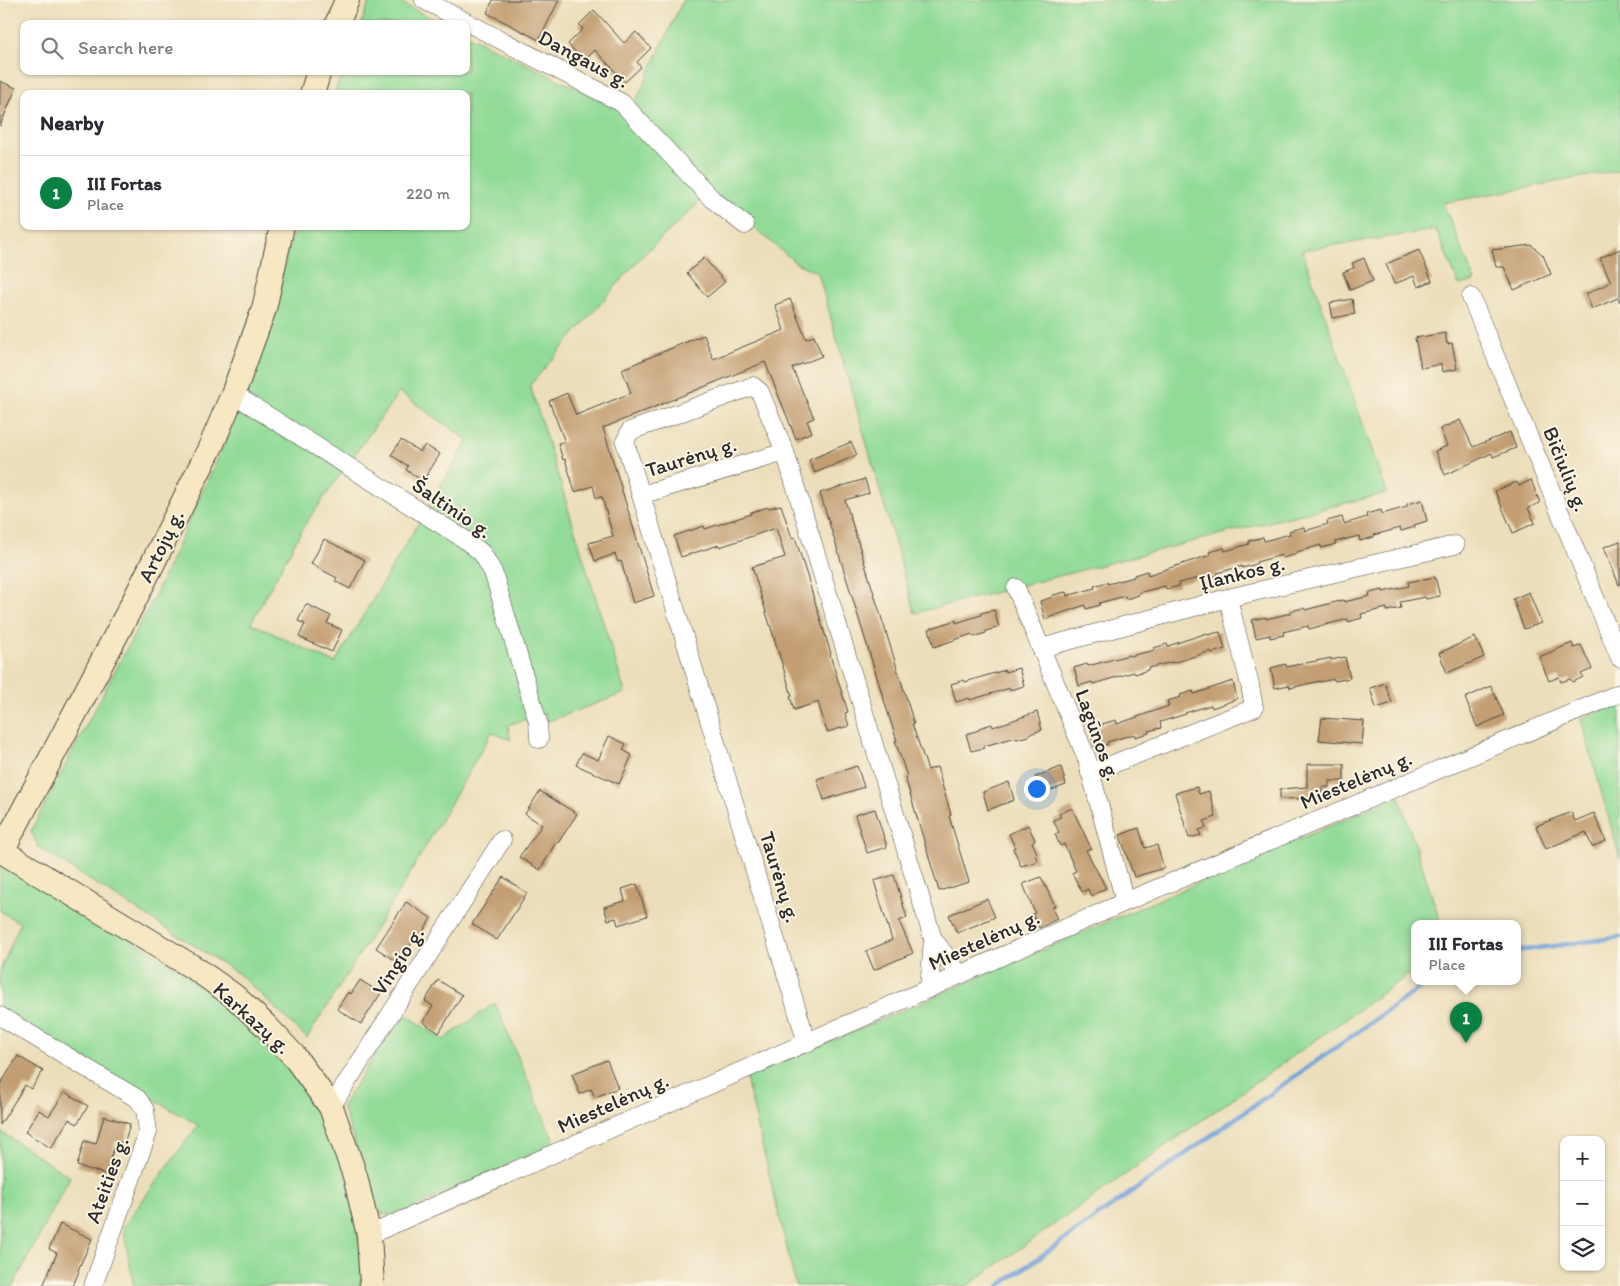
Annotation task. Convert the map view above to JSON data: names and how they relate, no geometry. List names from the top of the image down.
{
  "streets": {
    "main road": ["Artojų g.", "Karkazų g."],
    "street": [
      "Dangaus g.",
      "Taurėnų g.",
      "Bičiulių g.",
      "Šaltinio g.",
      "Įlankos g.",
      "Lagūnos g.",
      "Miestelėnų g.",
      "Vingio g.",
      "Ateities g."
    ]
  },
  "crossings": [
    ["Taurėnų g.", "Miestelėnų g."],
    ["Šaltinio g.", "Artojų g."],
    ["Artojų g.", "Karkazų g."],
    ["Įlankos g.", "Lagūnos g."],
    ["Lagūnos g.", "Miestelėnų g."],
    ["Miestelėnų g.", "Karkazų g."],
    ["Vingio g.", "Karkazų g."]
  ],
  "page": {
    "search": "Search here",
    "heading": "Nearby",
    "list": [
      {
        "mark": "1",
        "name": "III Fortas",
        "note": "Place",
        "value": "220 m"
      }
    ],
    "popup": ["III Fortas", "Place"],
    "pins": "1",
    "map_buttons": ["+", "−"]
  }
}
